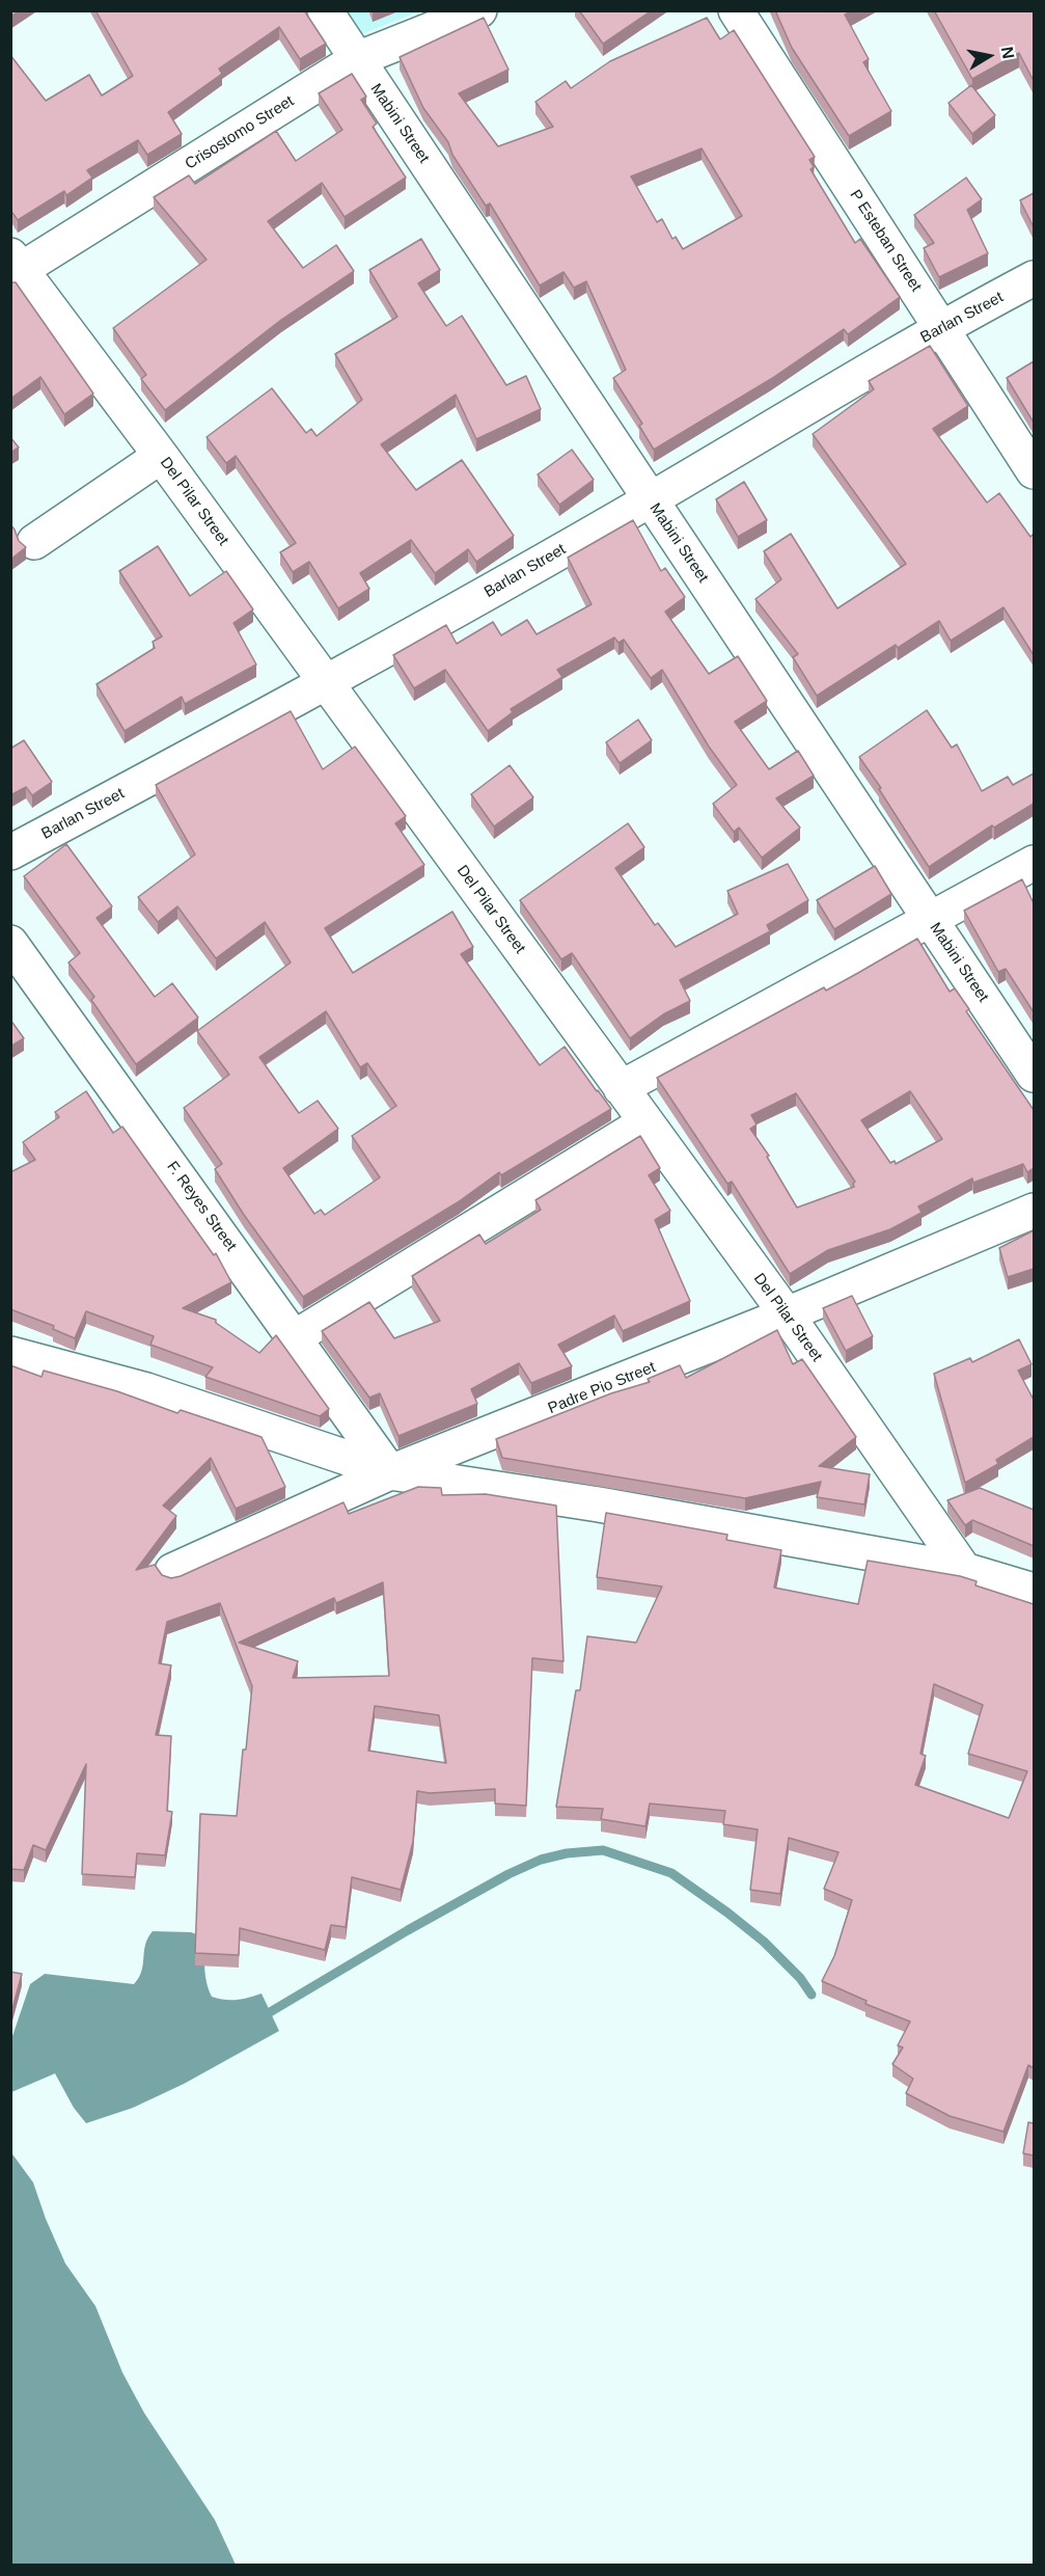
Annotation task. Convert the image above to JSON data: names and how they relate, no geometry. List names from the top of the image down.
{
  "streets": {
    "street": [
      "Mabini Street",
      "Crisostomo Street",
      "P Esteban Street",
      "Barlan Street",
      "Del Pilar Street",
      "F. Reyes Street",
      "Padre Pio Street"
    ]
  },
  "crossings": [
    ["Mabini Street", "Crisostomo Street"],
    ["Mabini Street", "Barlan Street"],
    ["Crisostomo Street", "Del Pilar Street"],
    ["P Esteban Street", "Barlan Street"],
    ["Barlan Street", "Del Pilar Street"],
    ["Del Pilar Street", "Padre Pio Street"],
    ["F. Reyes Street", "Padre Pio Street"]
  ],
  "north": "right"
}
